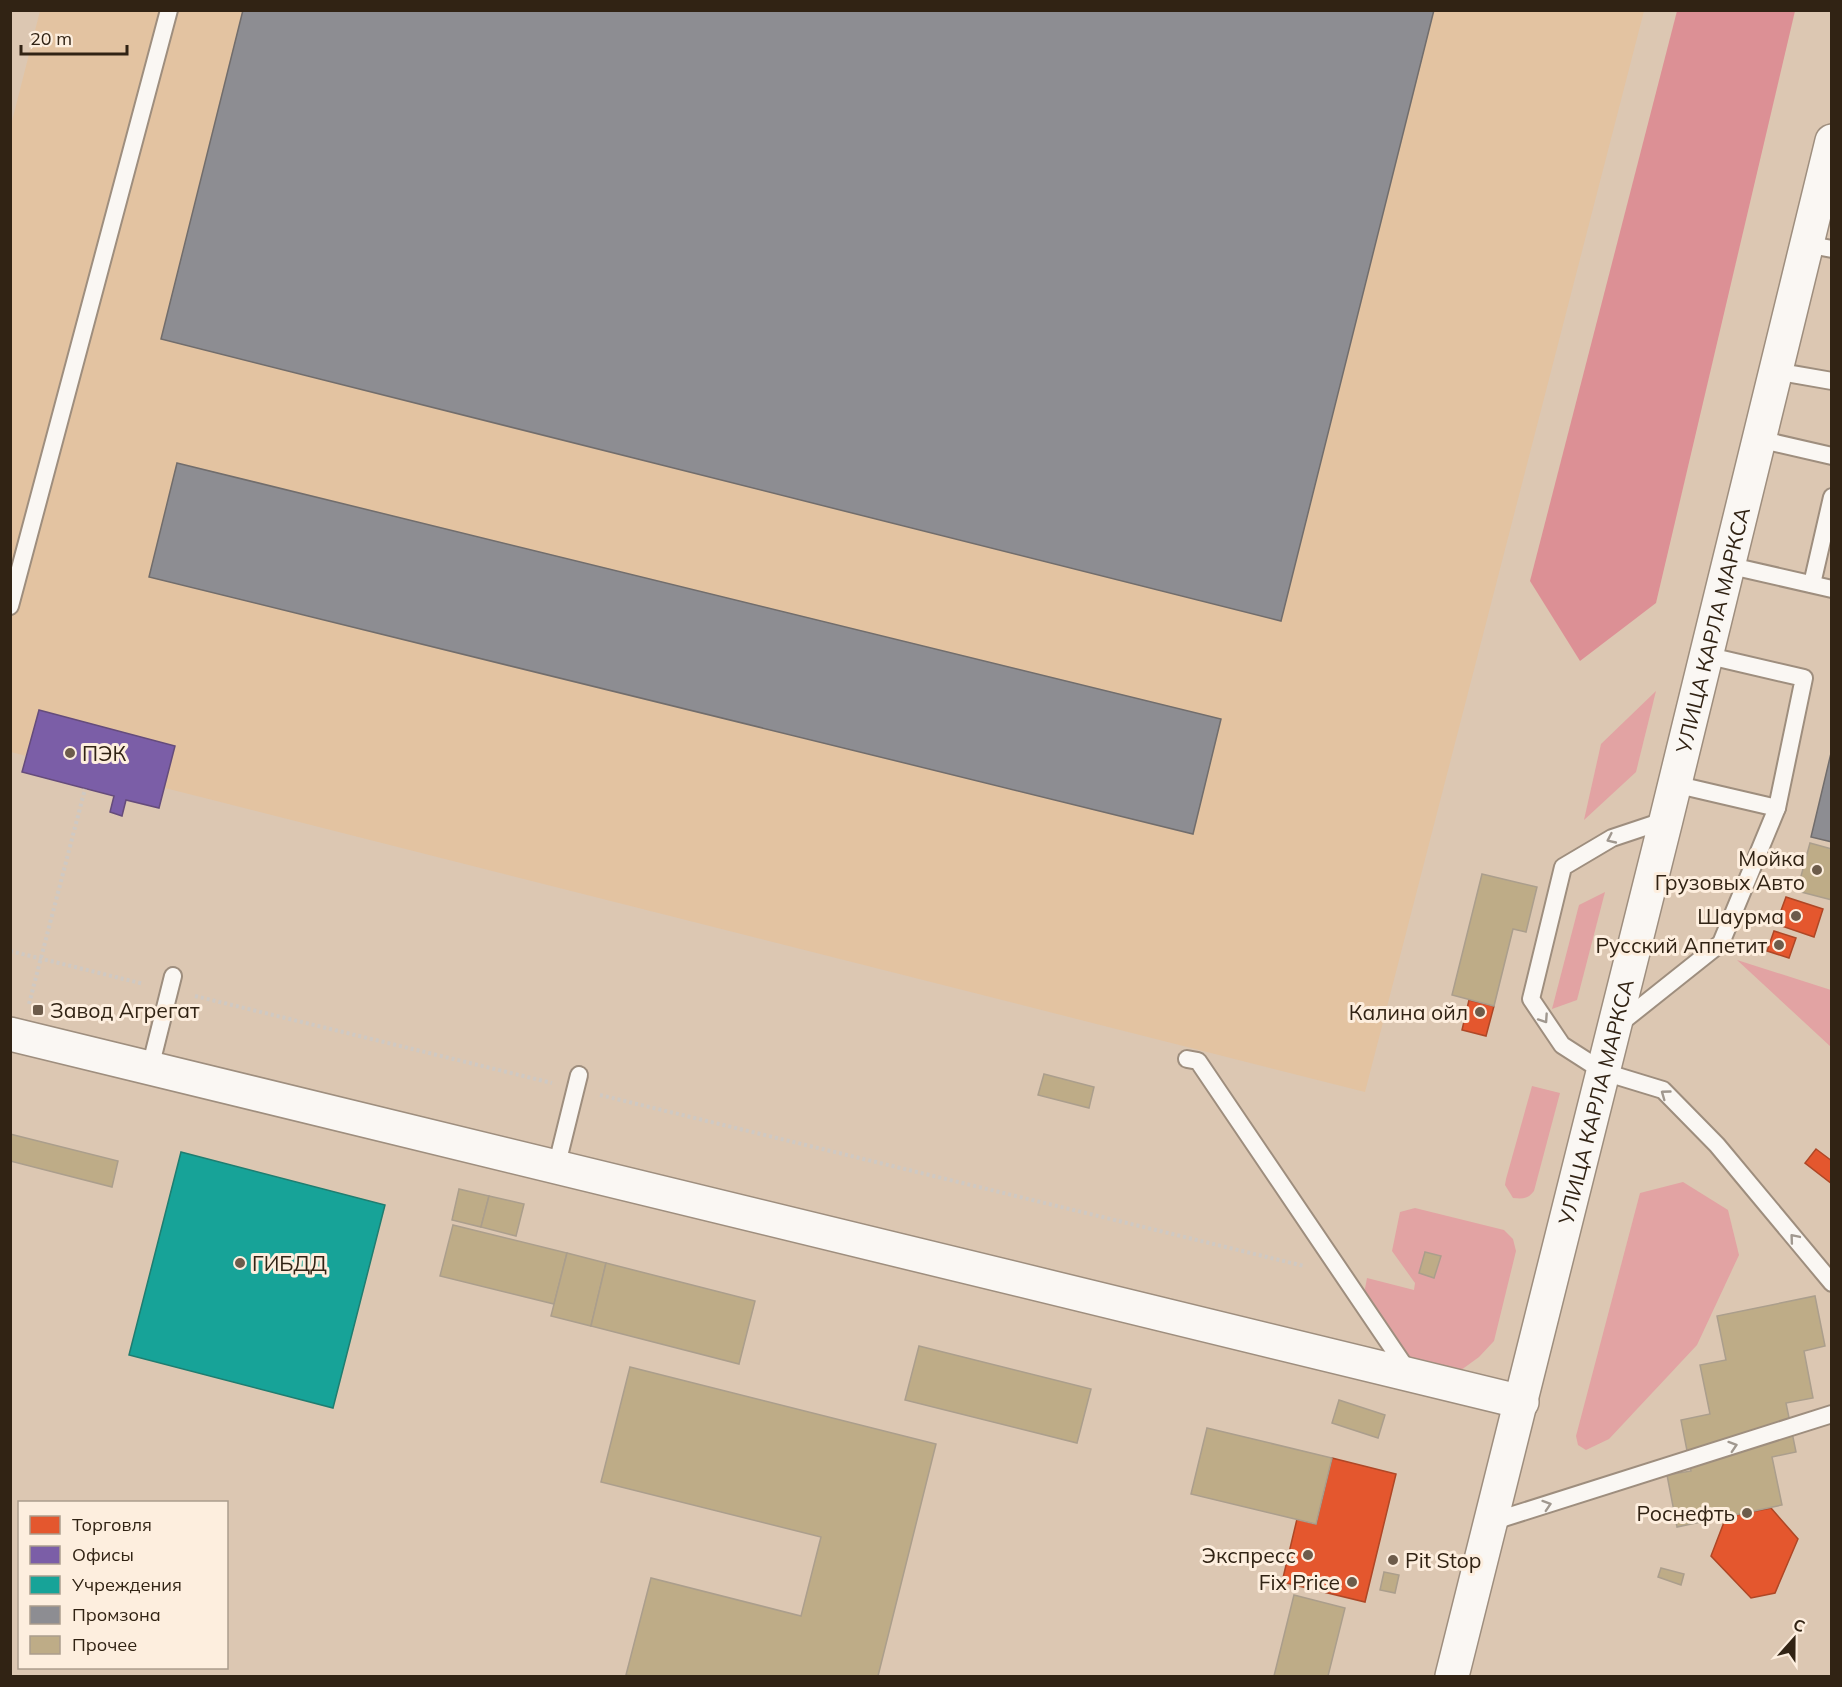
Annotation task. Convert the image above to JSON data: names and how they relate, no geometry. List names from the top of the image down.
{
  "streets": {
    "main road": ["УЛИЦА КАРЛА МАРКСА"]
  },
  "places": {
    "other": [
      "ПЭК",
      "Мойка Грузовых Авто",
      "Шаурма",
      "Русский Аппетит",
      "Калина ойл",
      "ГИБДД",
      "Роснефть",
      "Экспресс",
      "Pit Stop",
      "Fix Price"
    ],
    "transit": ["Завод Агрегат"]
  },
  "legend": [
    "Торговля",
    "Офисы",
    "Учреждения",
    "Промзона",
    "Прочее"
  ],
  "scale_bar": "20 m",
  "north": "top"
}
